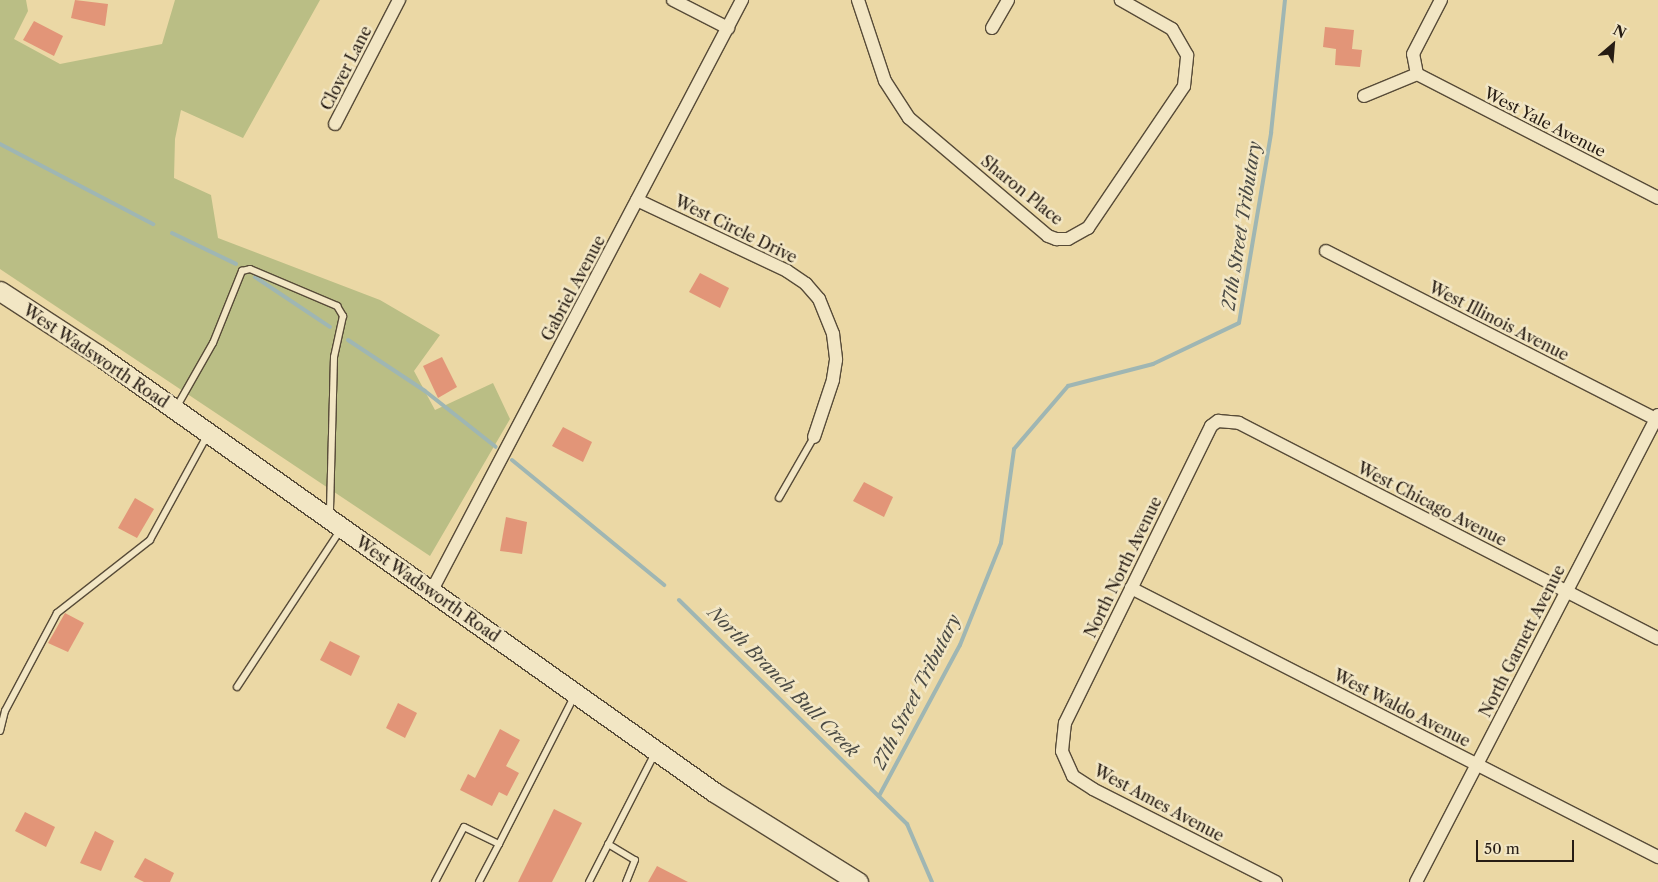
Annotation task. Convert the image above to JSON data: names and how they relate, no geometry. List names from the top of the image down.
{
  "streets": {
    "main road": ["West Wadsworth Road"],
    "street": [
      "Clover Lane",
      "West Yale Avenue",
      "Sharon Place",
      "West Circle Drive",
      "Gabriel Avenue",
      "West Illinois Avenue",
      "West Chicago Avenue",
      "North North Avenue",
      "North Garnett Avenue",
      "West Waldo Avenue",
      "West Ames Avenue"
    ]
  },
  "crossings": [
    ["West Circle Drive", "Gabriel Avenue"],
    ["Gabriel Avenue", "West Wadsworth Road"],
    ["West Illinois Avenue", "North Garnett Avenue"],
    ["West Chicago Avenue", "North North Avenue"],
    ["West Chicago Avenue", "North Garnett Avenue"],
    ["North North Avenue", "West Waldo Avenue"],
    ["North North Avenue", "West Ames Avenue"],
    ["North Garnett Avenue", "West Waldo Avenue"]
  ],
  "water": ["27th Street Tributary", "North Branch Bull Creek"],
  "scale_bar": "50 m",
  "north": "top right"
}
